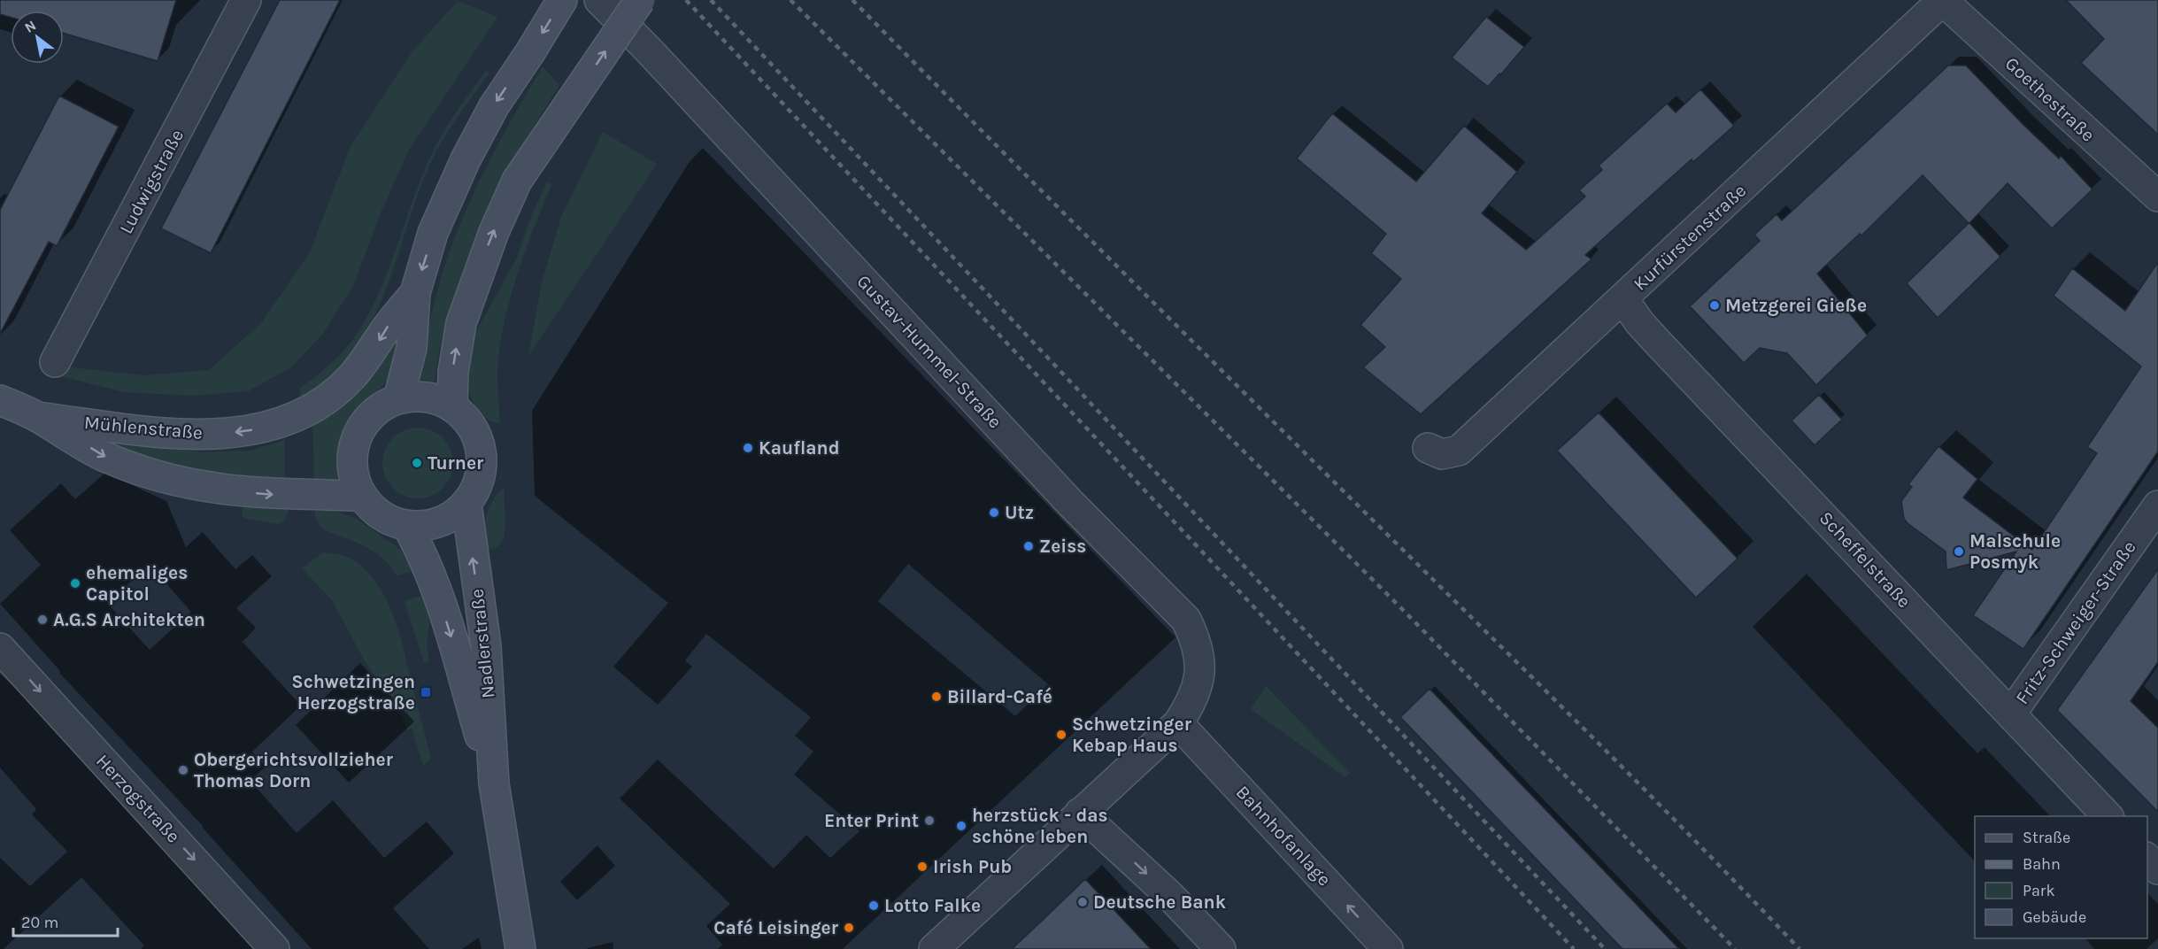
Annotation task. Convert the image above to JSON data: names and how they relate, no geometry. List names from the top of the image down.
{
  "streets": {
    "main road": ["Mühlenstraße", "Nadlerstraße"],
    "street": [
      "Goethestraße",
      "Ludwigstraße",
      "Kurfürstenstraße",
      "Gustav-Hummel-Straße",
      "Scheffelstraße",
      "Fritz-Schweiger-Straße",
      "Herzogstraße",
      "Bahnhofanlage"
    ]
  },
  "crossings": [
    ["Goethestraße", "Kurfürstenstraße"],
    ["Kurfürstenstraße", "Scheffelstraße"],
    ["Gustav-Hummel-Straße", "Bahnhofanlage"],
    ["Mühlenstraße", "Nadlerstraße"],
    ["Scheffelstraße", "Fritz-Schweiger-Straße"]
  ],
  "one_way": ["Herzogstraße"],
  "places": {
    "other": [
      "Metzgerei Gieße",
      "Kaufland",
      "Turner",
      "Utz",
      "Zeiss",
      "Malschule Posmyk",
      "ehemaliges Capitol",
      "A.G.S Architekten",
      "Billard-Café",
      "Schwetzinger Kebap Haus",
      "Obergerichtsvollzieher Thomas Dorn",
      "Enter Print",
      "herzstück - das schöne leben",
      "Irish Pub",
      "Deutsche Bank",
      "Lotto Falke",
      "Café Leisinger"
    ],
    "transit": ["Schwetzingen Herzogstraße"]
  },
  "legend": [
    "Straße",
    "Bahn",
    "Park",
    "Gebäude"
  ],
  "scale_bar": "20 m",
  "north": "top left"
}
